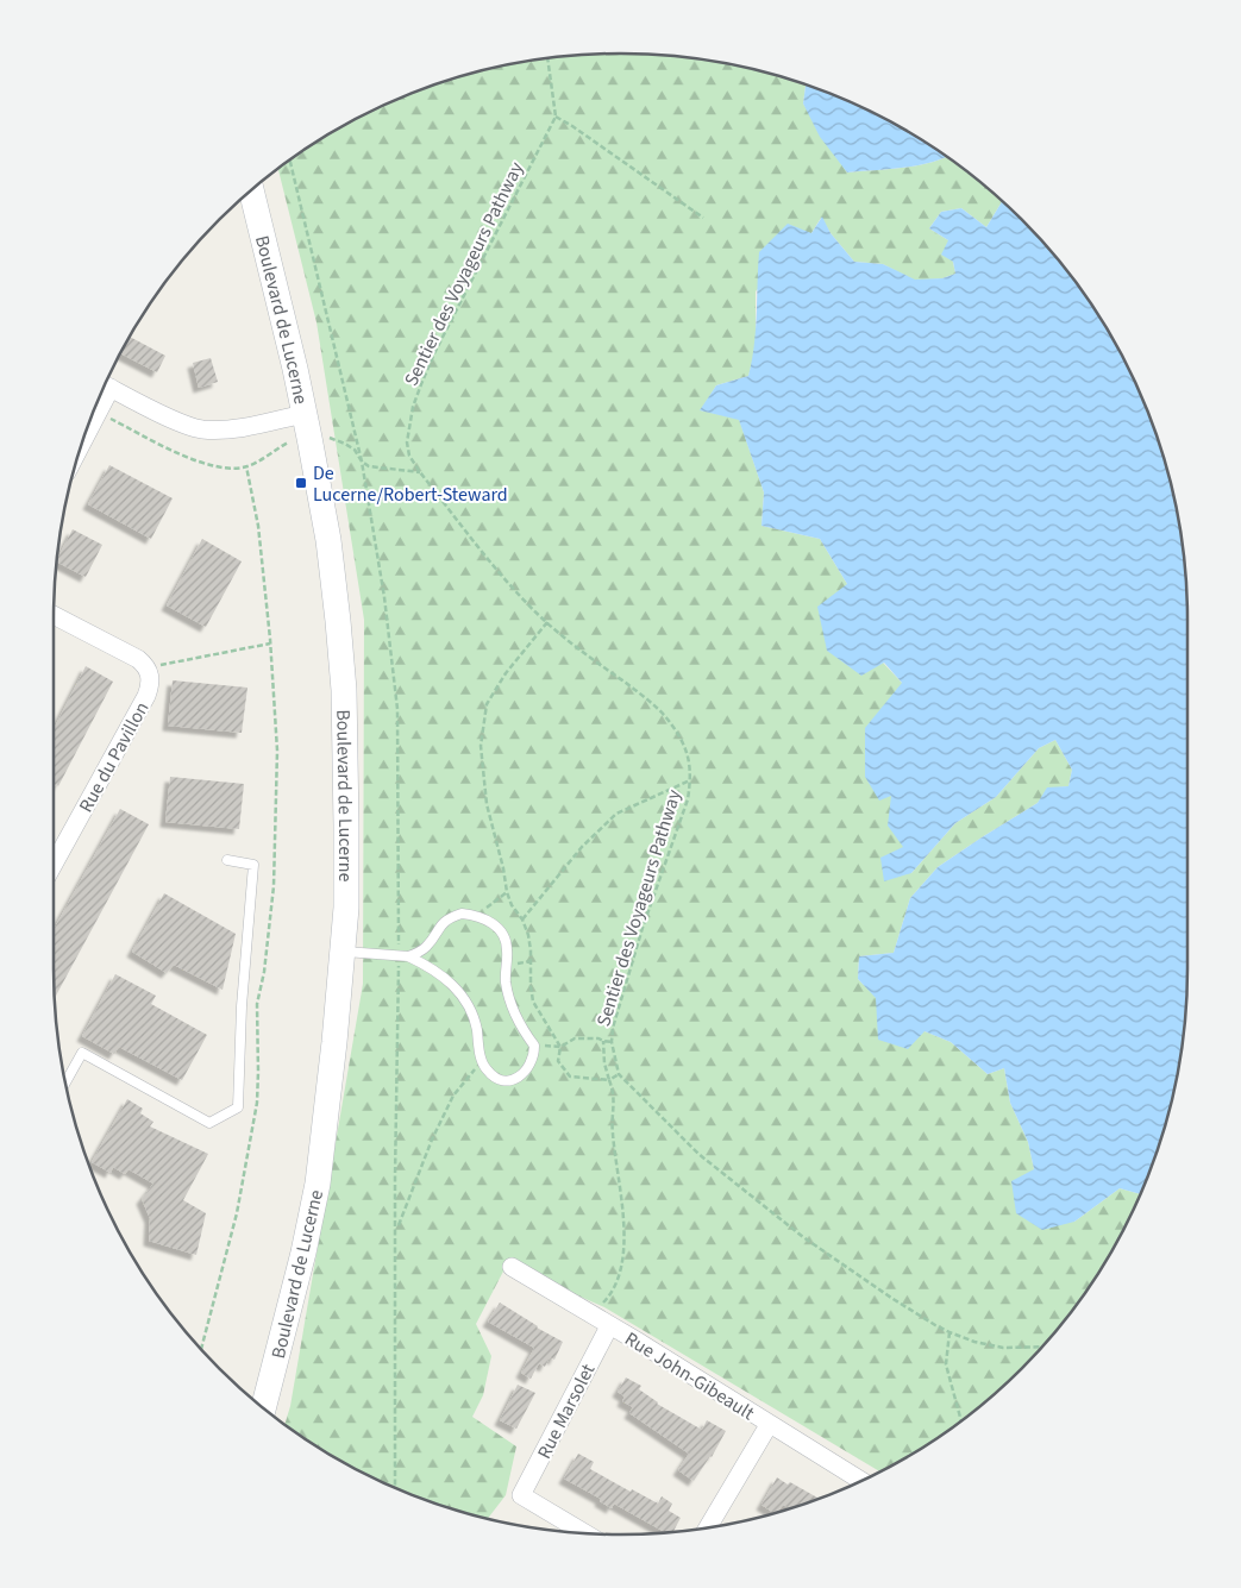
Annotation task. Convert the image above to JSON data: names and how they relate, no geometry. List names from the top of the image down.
{
  "streets": {
    "main road": ["Boulevard de Lucerne"],
    "street": ["Rue du Pavillon", "Rue John-Gibeault", "Rue Marsolet"],
    "path": ["Sentier des Voyageurs Pathway"]
  },
  "crossings": [
    ["Rue John-Gibeault", "Rue Marsolet"]
  ],
  "places": {
    "transit": ["De Lucerne/Robert-Steward"]
  }
}
